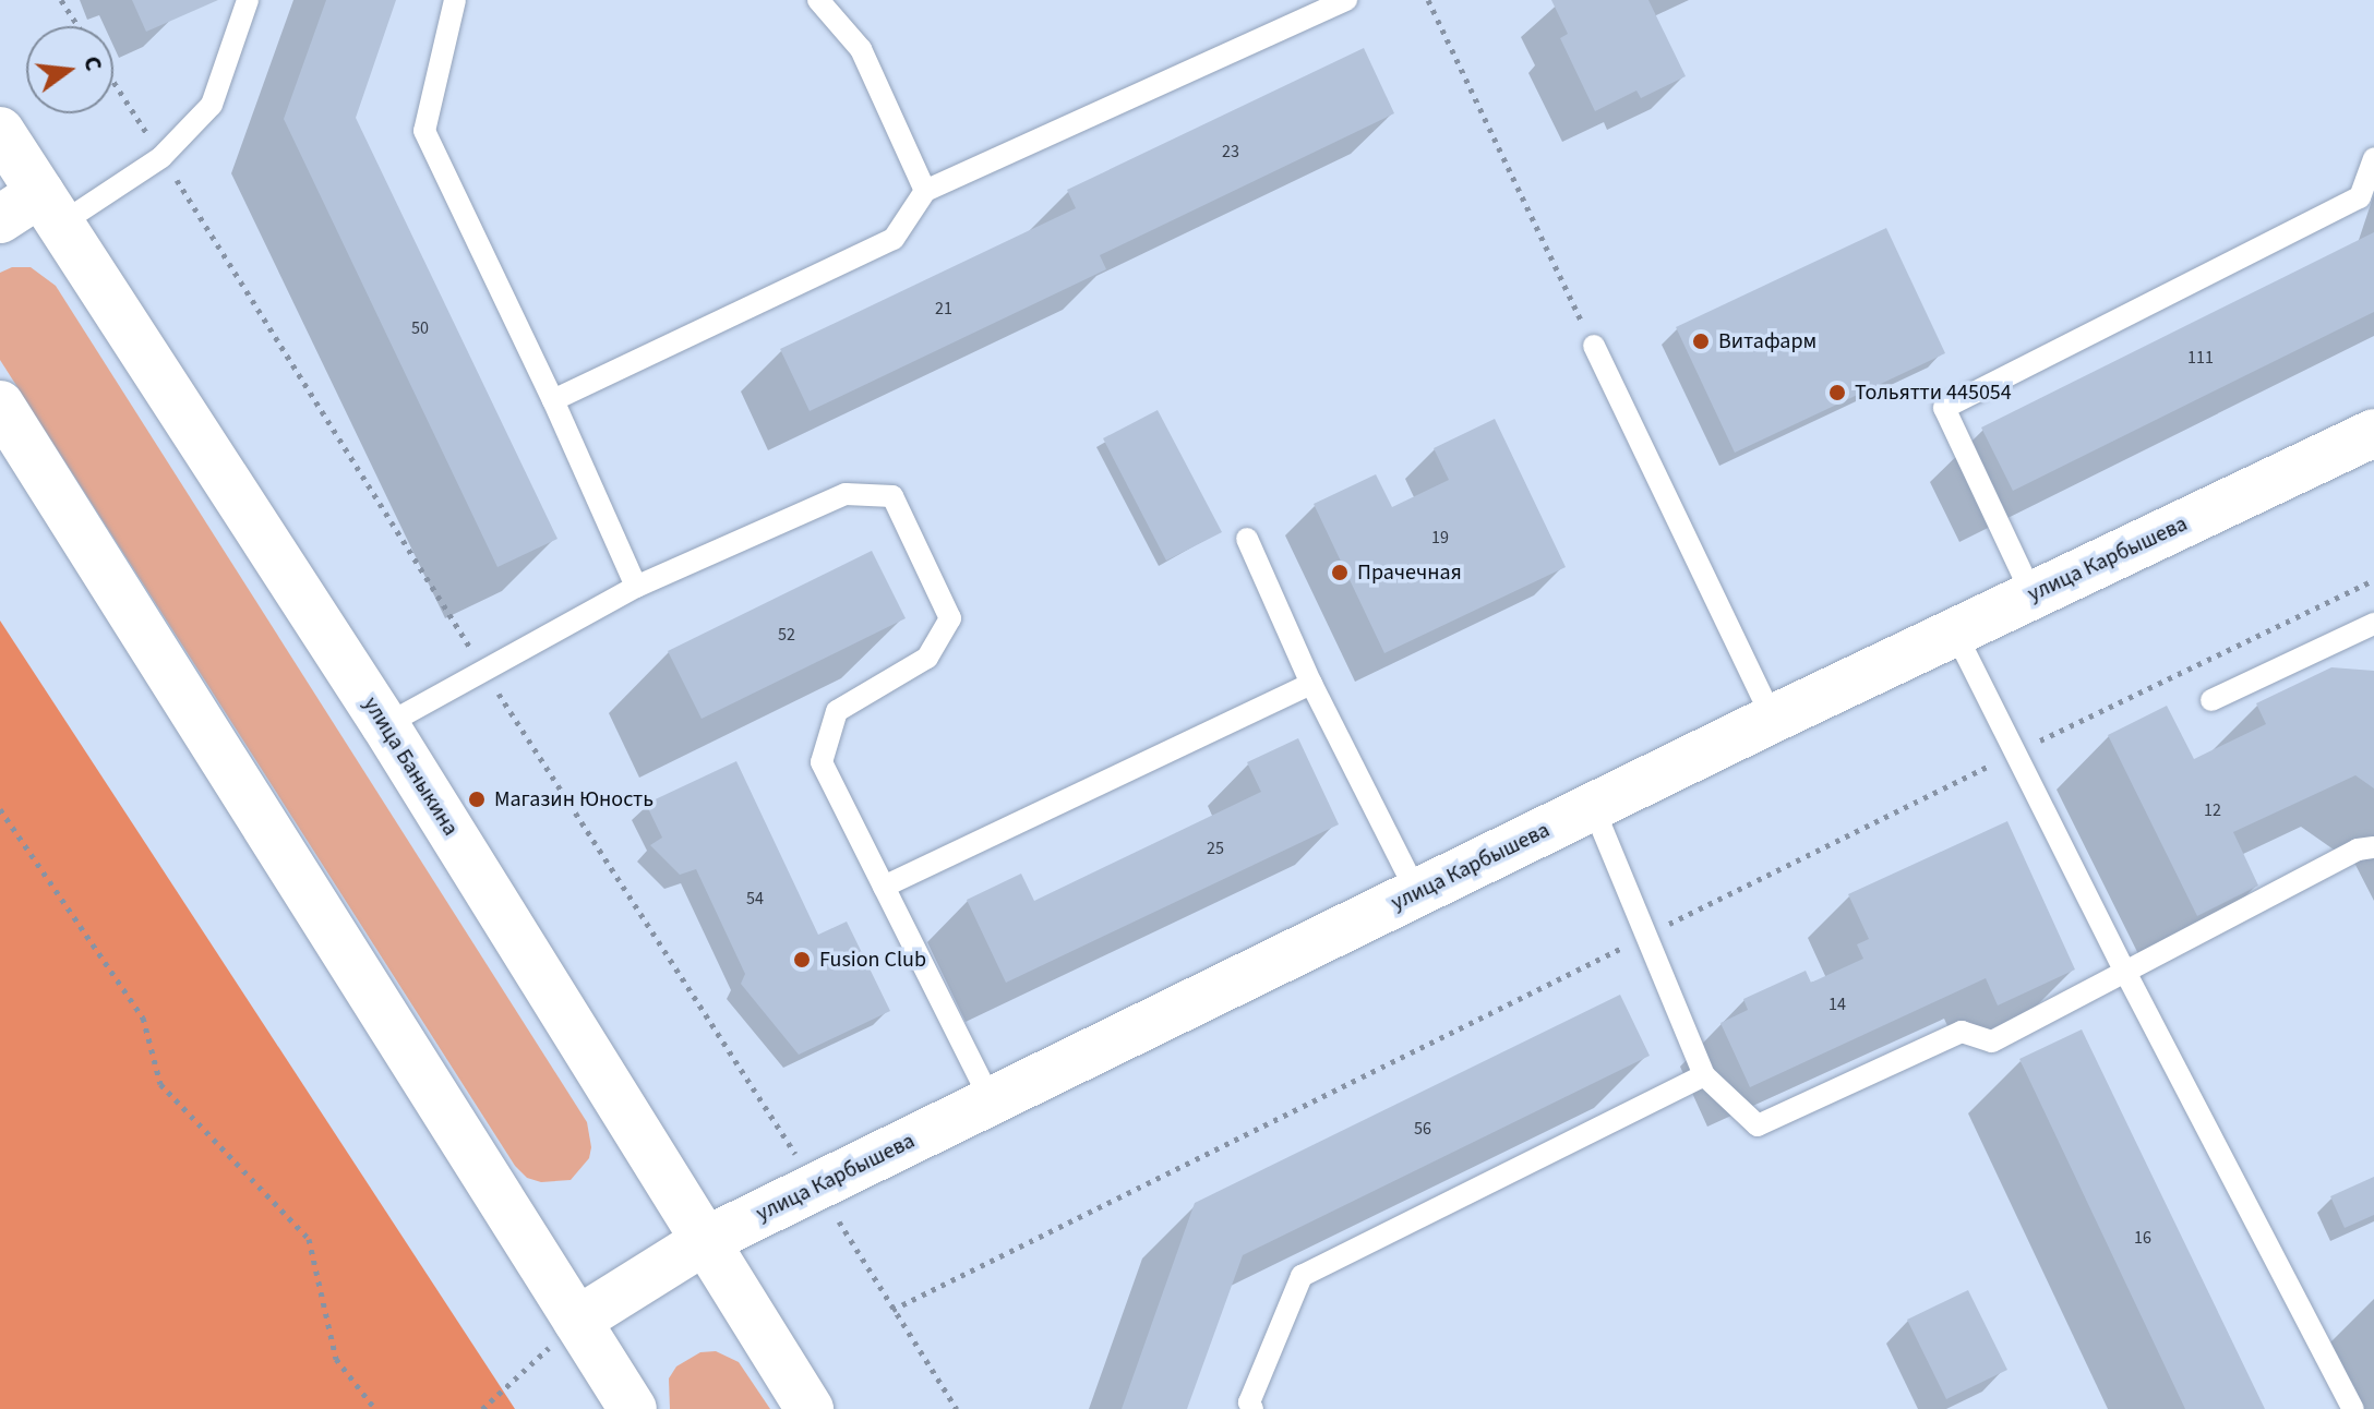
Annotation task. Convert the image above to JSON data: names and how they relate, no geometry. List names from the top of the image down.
{
  "streets": {
    "main road": ["улица Карбышева", "улица Баныкина"]
  },
  "crossings": [
    ["улица Карбышева", "улица Баныкина"]
  ],
  "places": [
    "Витафарм",
    "Тольятти 445054",
    "Прачечная",
    "Магазин Юность",
    "Fusion Club"
  ],
  "house_numbers": [
    "23",
    "21",
    "50",
    "111",
    "19",
    "52",
    "12",
    "25",
    "54",
    "14",
    "56",
    "16"
  ],
  "north": "right"
}
